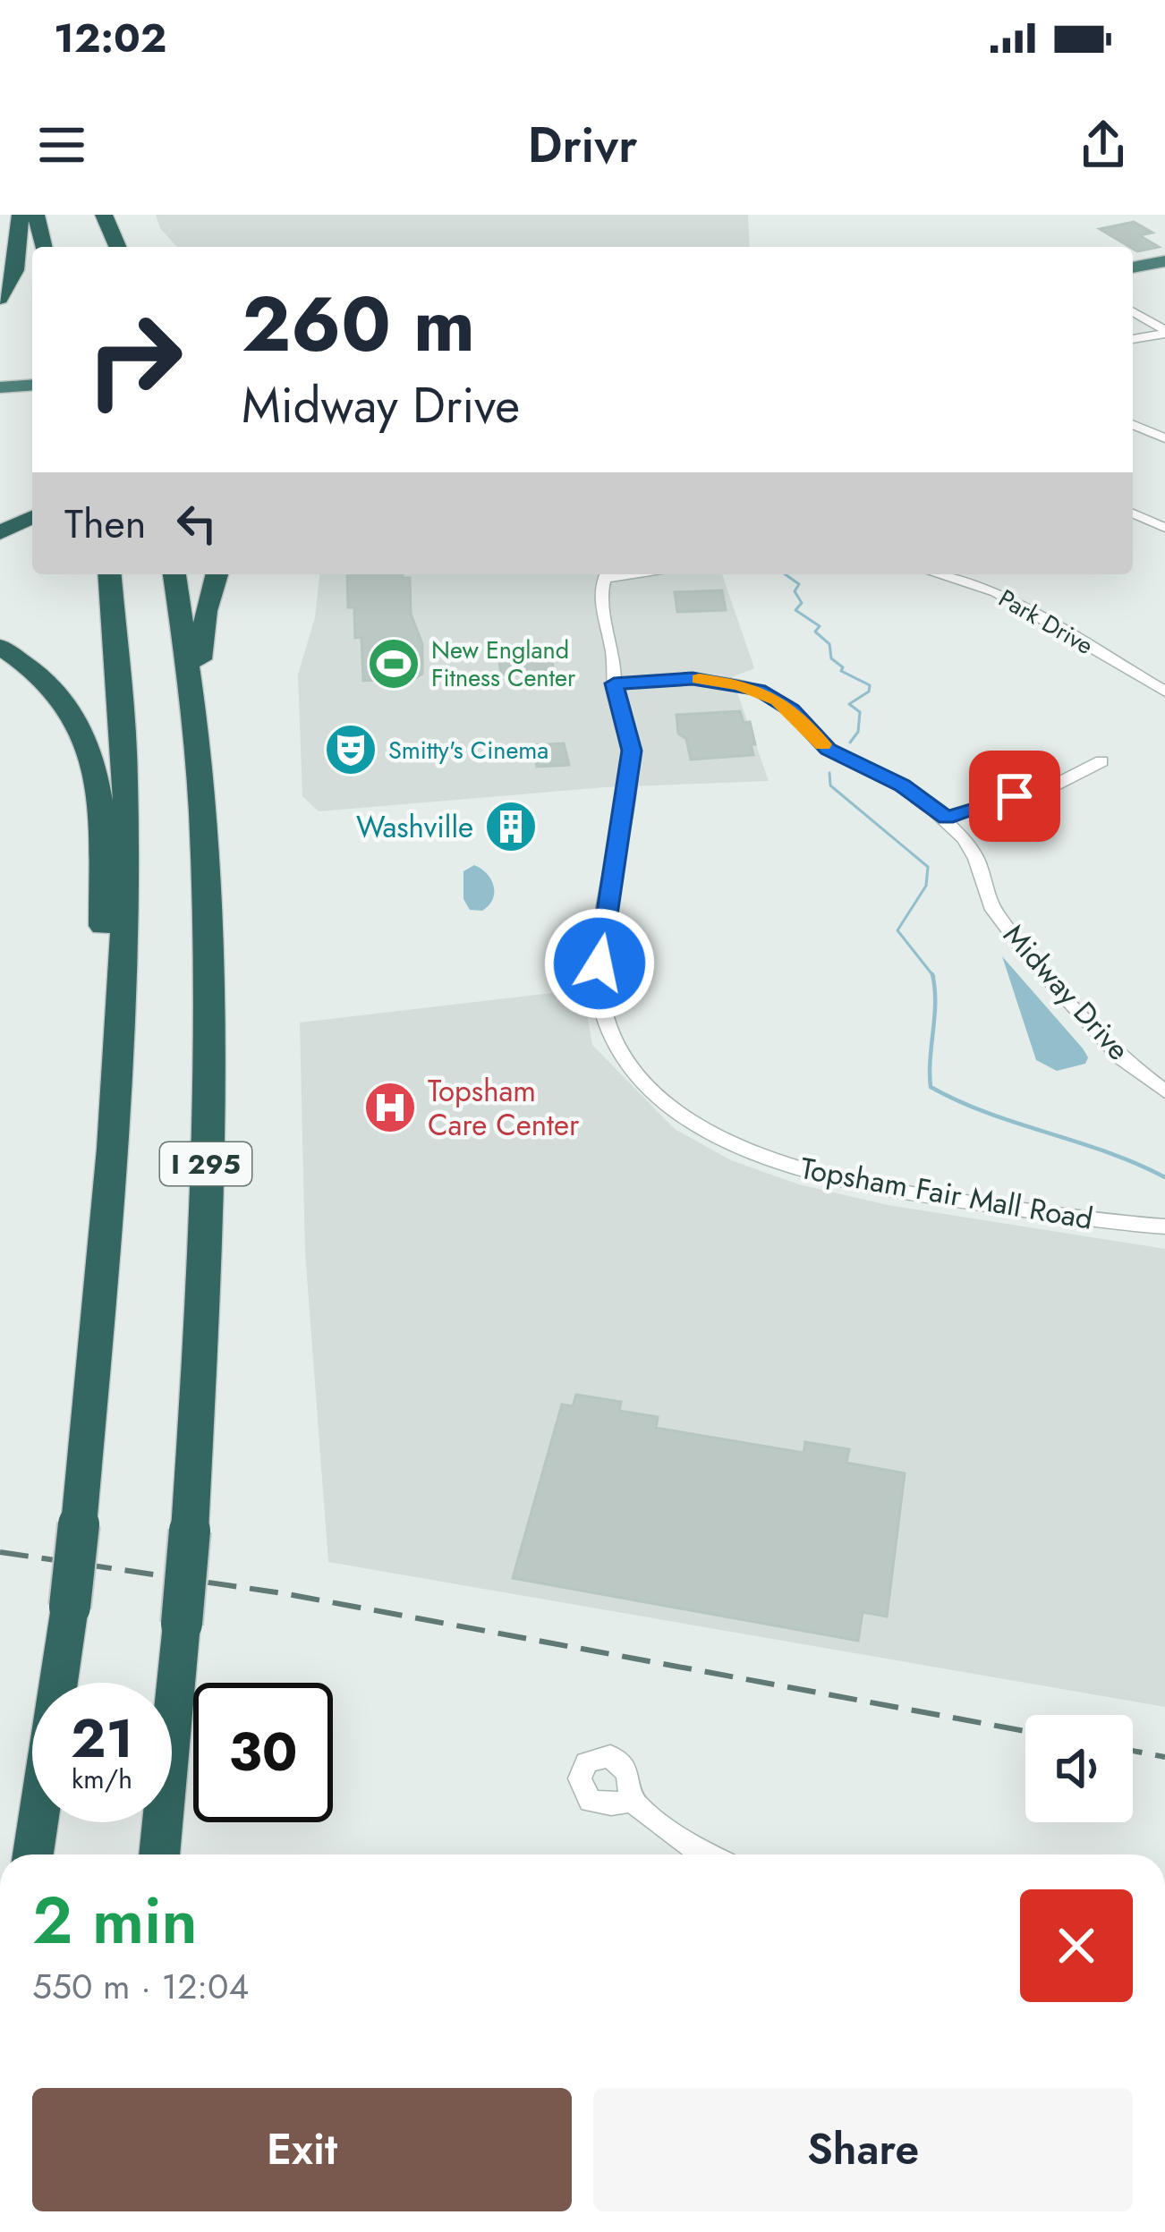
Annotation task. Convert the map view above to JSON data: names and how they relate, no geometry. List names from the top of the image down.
{
  "streets": {
    "highway": ["I 295"],
    "street": ["Park Drive", "Midway Drive", "Topsham Fair Mall Road"]
  },
  "crossings": [
    ["Midway Drive", "Topsham Fair Mall Road"]
  ],
  "places": {
    "sports": ["New England Fitness Center"],
    "theatre": ["Smitty's Cinema"],
    "building": ["Washville"],
    "hospital": ["Topsham Care Center"]
  },
  "page": {
    "status": "12:02",
    "header": "Drivr",
    "turn": ["260 m", "Midway Drive"],
    "then": "Then",
    "speed": "21 km/h",
    "limit": "30",
    "heading": ["2 min", "550 m · 12:04"],
    "buttons": ["Exit", "Share"]
  }
}
